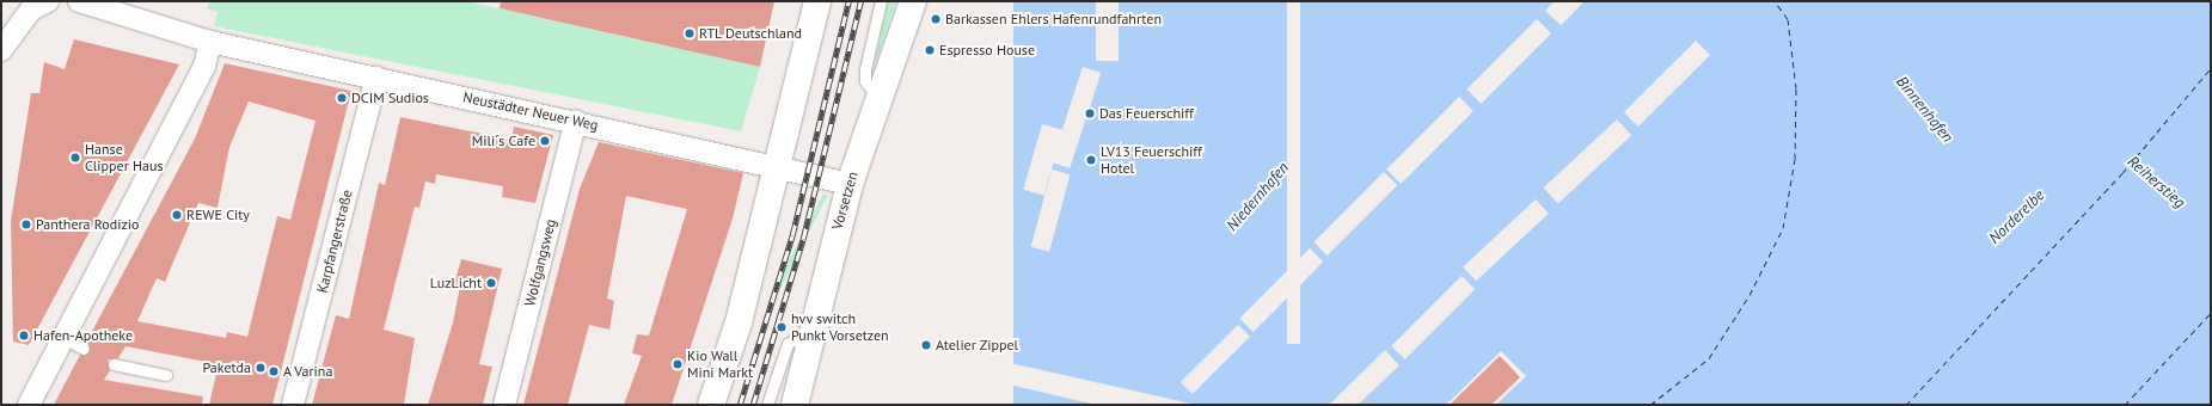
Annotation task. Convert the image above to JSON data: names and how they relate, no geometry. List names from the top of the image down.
{
  "streets": {
    "main road": ["Vorsetzen"],
    "street": ["Neustädter Neuer Weg", "Karpfangerstraße", "Wolfgangsweg"]
  },
  "crossings": [
    ["Neustädter Neuer Weg", "Vorsetzen"],
    ["Neustädter Neuer Weg", "Karpfangerstraße"],
    ["Neustädter Neuer Weg", "Wolfgangsweg"]
  ],
  "water": [
    "Binnenhafen",
    "Reiherstieg",
    "Niedernhafen",
    "Norderelbe"
  ],
  "places": [
    "Barkassen Ehlers Hafenrundfahrten",
    "RTL Deutschland",
    "Espresso House",
    "DCIM Sudios",
    "Das Feuerschiff",
    "Mili´s Cafe",
    "Hanse Clipper Haus",
    "LV13 Feuerschiff Hotel",
    "REWE City",
    "Panthera Rodizio",
    "LuzLicht",
    "hvv switch Punkt Vorsetzen",
    "Hafen-Apotheke",
    "Atelier Zippel",
    "Kio Wall Mini Markt",
    "Paketda",
    "A Varina"
  ]
}
